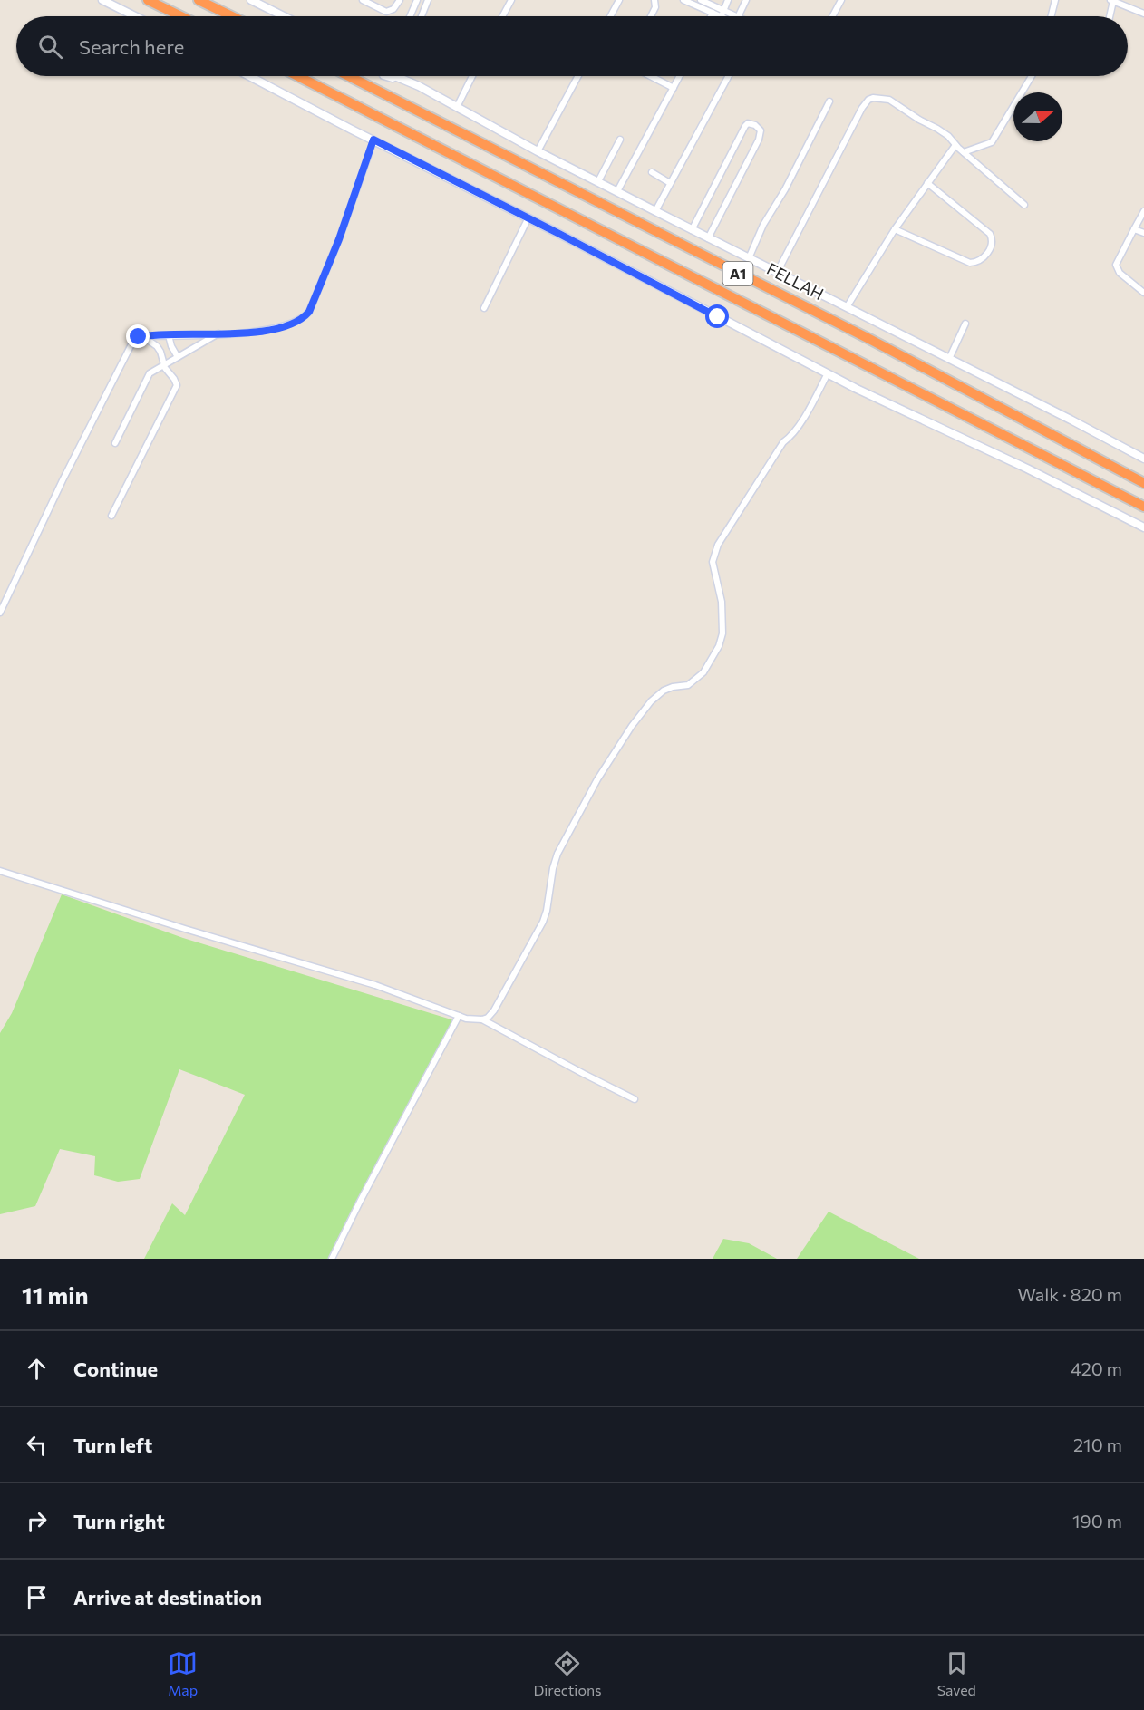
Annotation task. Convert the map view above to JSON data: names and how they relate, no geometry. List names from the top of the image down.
{
  "streets": {
    "highway": ["A1"],
    "street": ["FELLAH"]
  },
  "north": "right",
  "page": {
    "search": "Search here",
    "heading": ["11 min", "Walk · 820 m"],
    "list": [
      ["Continue", "420 m"],
      ["Turn left", "210 m"],
      ["Turn right", "190 m"],
      "Arrive at destination"
    ],
    "nav": ["Map", "Directions", "Saved"]
  }
}
